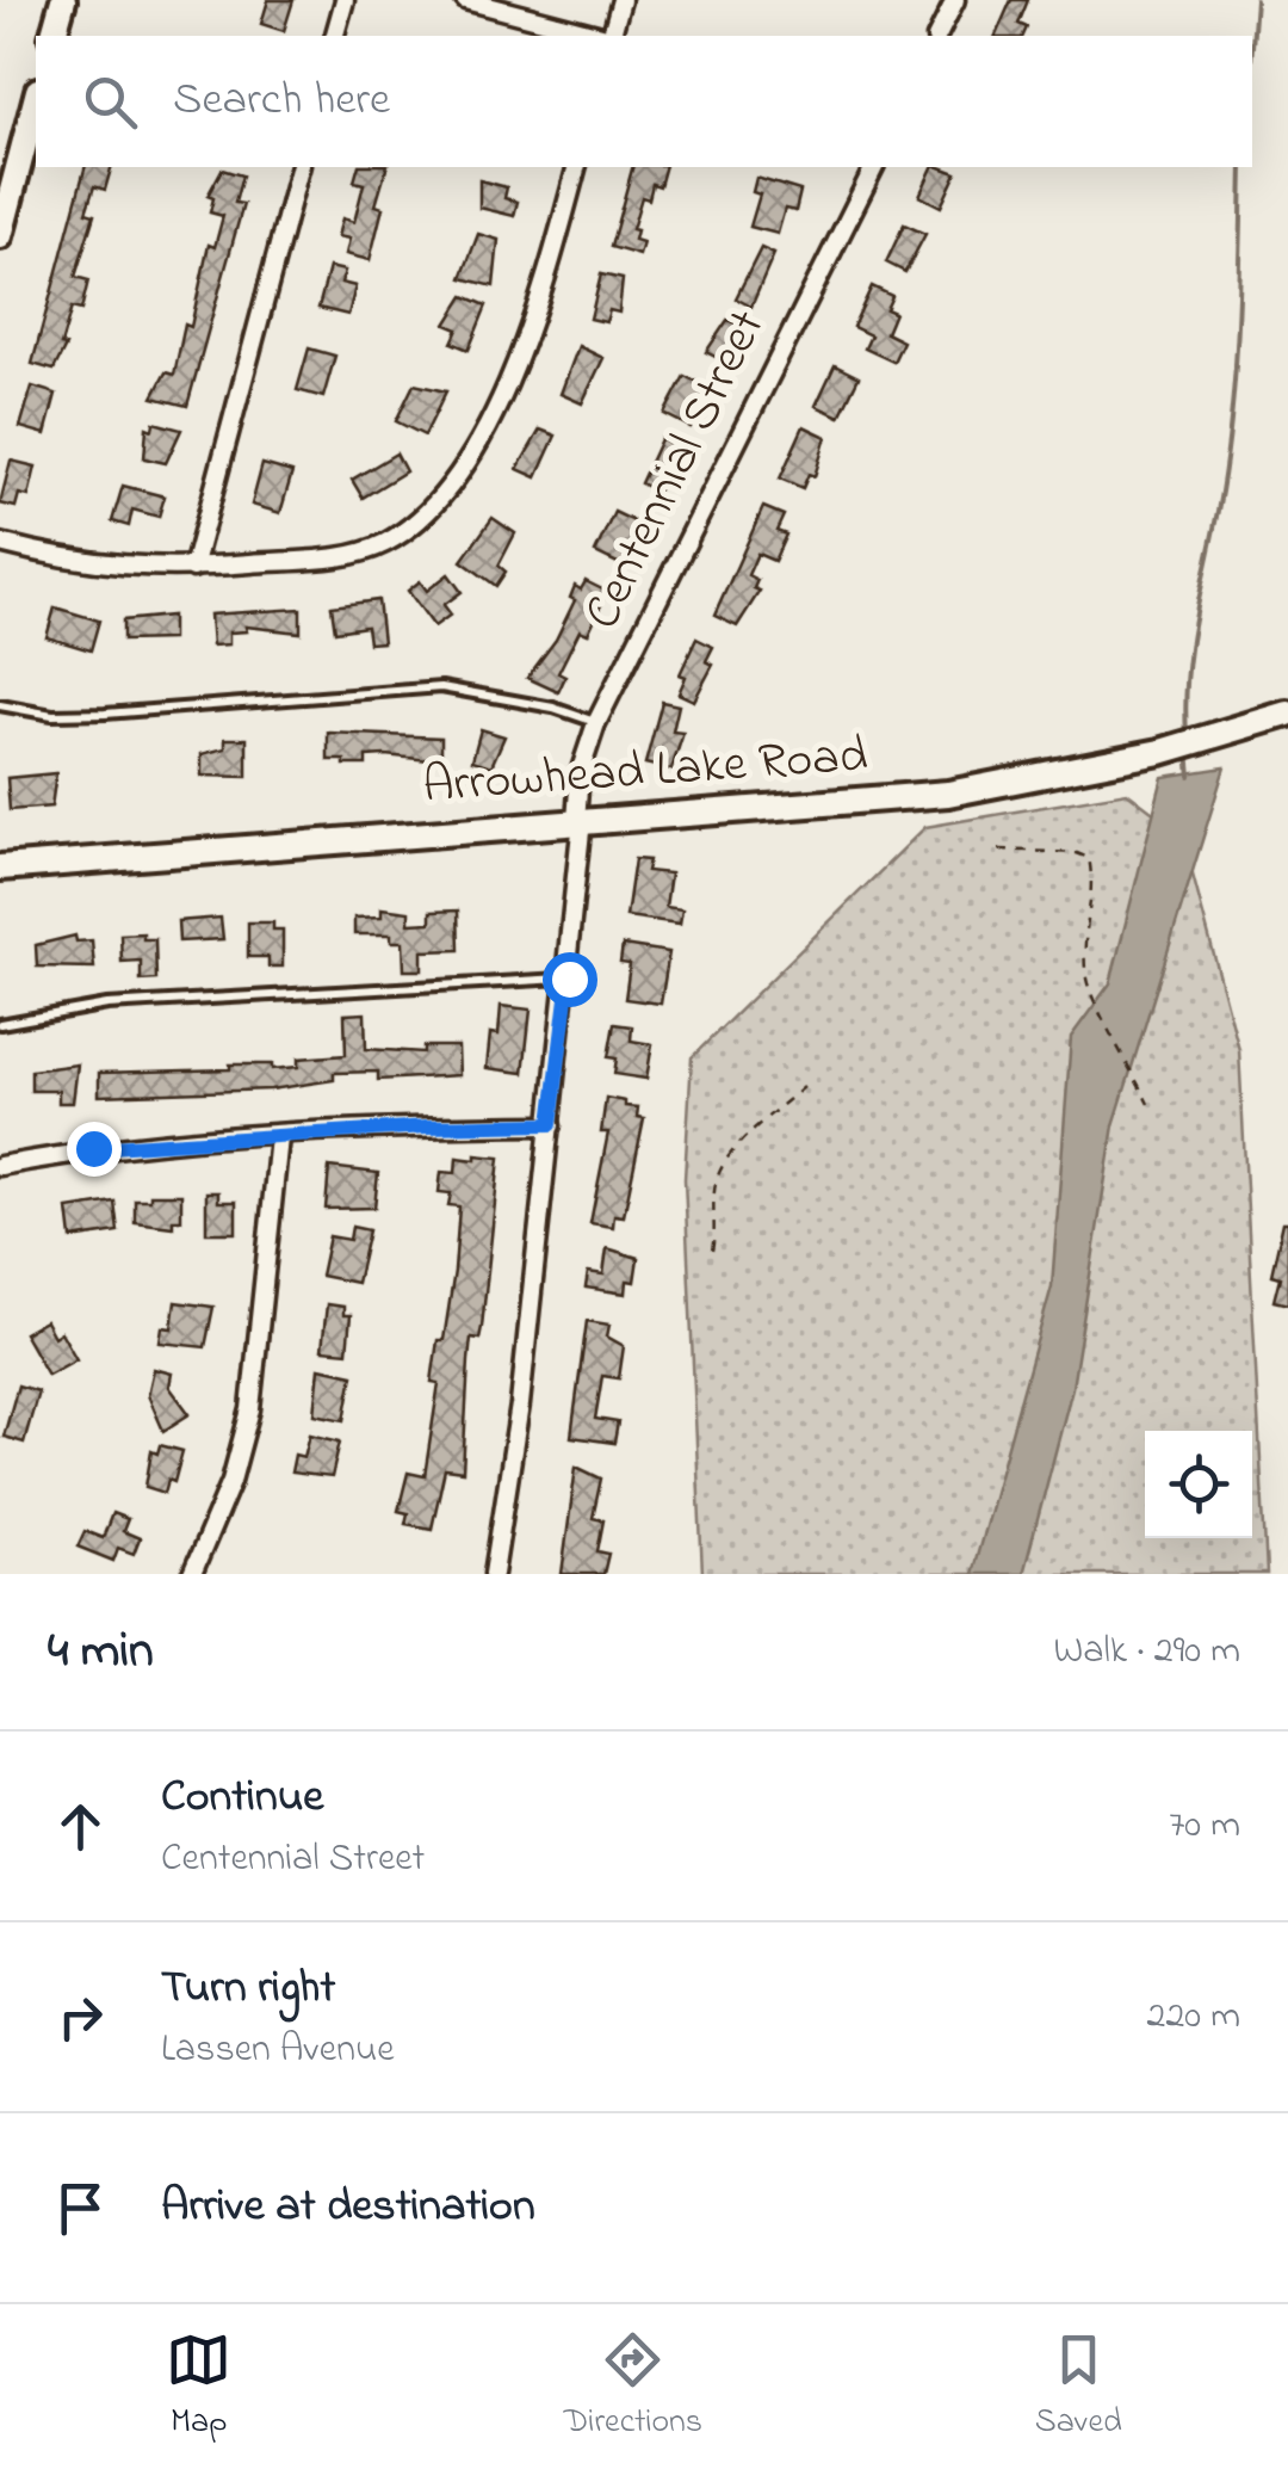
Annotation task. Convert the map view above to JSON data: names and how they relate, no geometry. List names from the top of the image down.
{
  "streets": {
    "main road": ["Arrowhead Lake Road"],
    "street": ["Centennial Street"]
  },
  "crossings": [
    ["Centennial Street", "Arrowhead Lake Road"]
  ],
  "page": {
    "search": "Search here",
    "heading": ["4 min", "Walk · 290 m"],
    "list": [
      ["Continue", "Centennial Street", "70 m"],
      ["Turn right", "Lassen Avenue", "220 m"],
      "Arrive at destination"
    ],
    "nav": ["Map", "Directions", "Saved"]
  }
}
